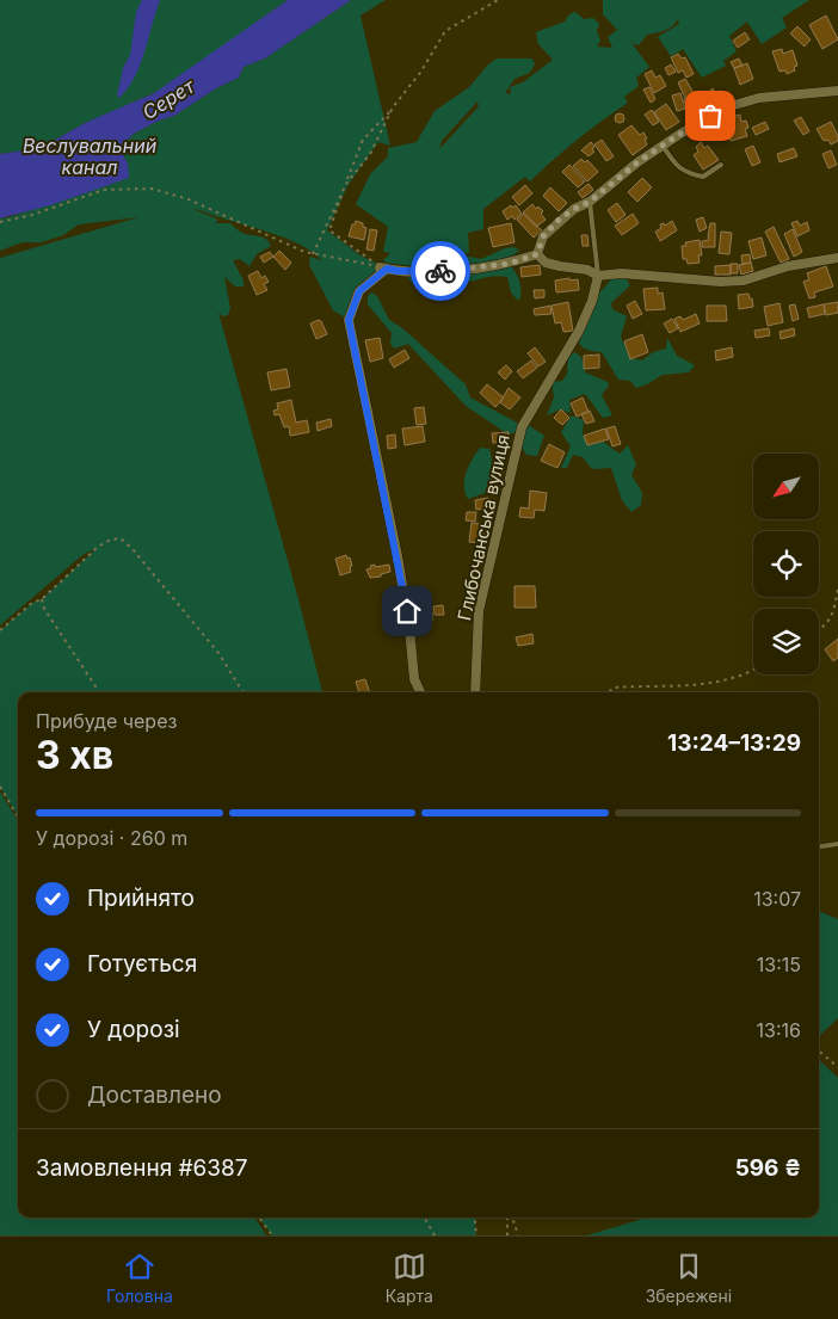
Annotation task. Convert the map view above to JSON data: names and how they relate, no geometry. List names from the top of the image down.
{
  "streets": {
    "street": ["Глибочанська вулиця"]
  },
  "water": ["Серет", "Веслувальний канал"],
  "north": "bottom left",
  "page": {
    "heading": ["3 хв", "Прибуде через", "13:24–13:29"],
    "panel": ["Замовлення #6387", "596 ₴"],
    "bar": "У дорозі · 260 m",
    "list": [
      ["Прийнято", "13:07"],
      ["Готується", "13:15"],
      ["У дорозі", "13:16"],
      "Доставлено"
    ],
    "tabs": ["Головна", "Карта", "Збережені"]
  }
}
